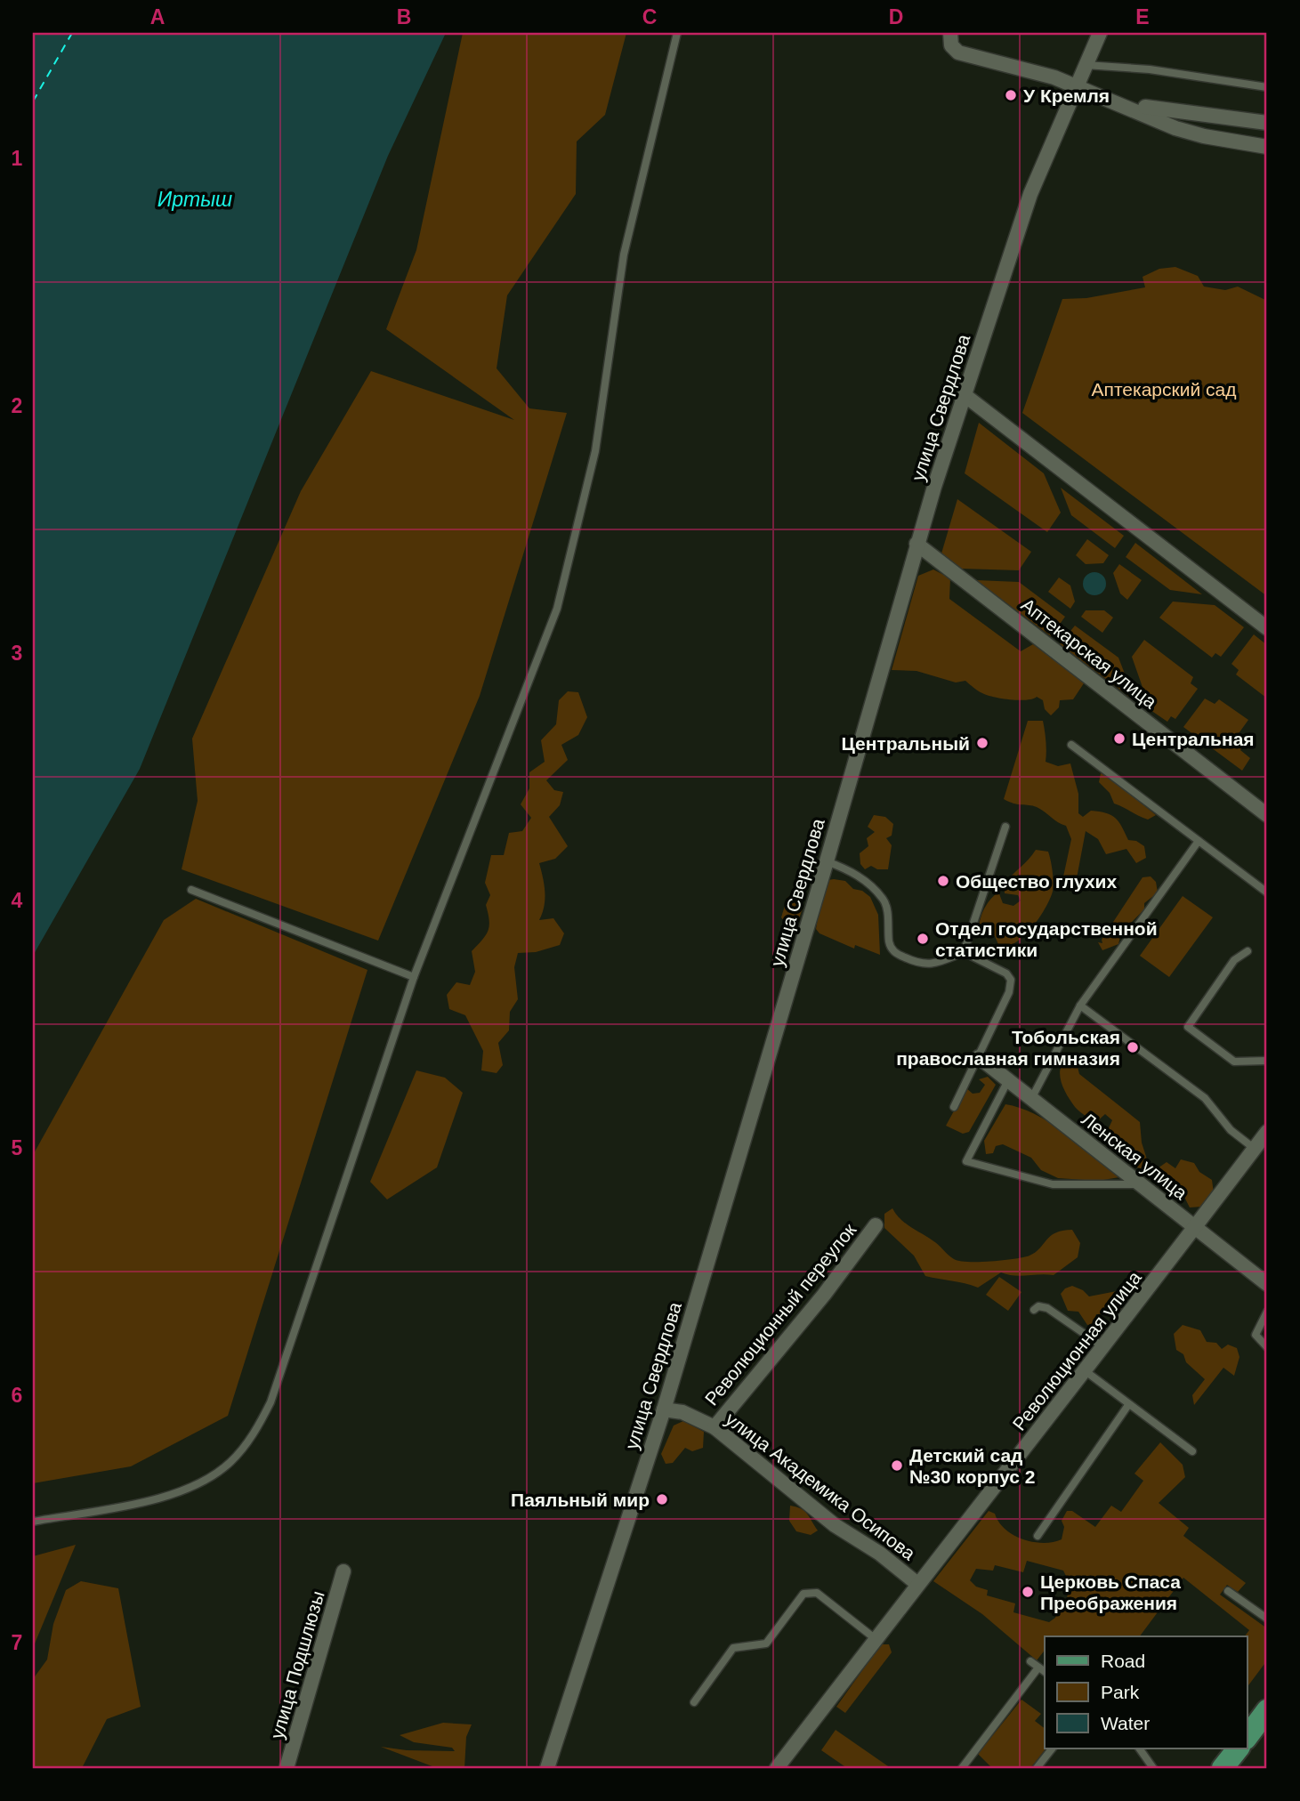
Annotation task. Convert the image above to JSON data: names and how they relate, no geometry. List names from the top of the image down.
{
  "streets": {
    "street": [
      "улица Свердлова",
      "Аптекарская улица",
      "Ленская улица",
      "Революционный переулок",
      "Революционная улица",
      "улица Академика Осипова",
      "улица Подшлюзы"
    ]
  },
  "crossings": [
    ["улица Свердлова", "Аптекарская улица"],
    ["улица Свердлова", "улица Академика Осипова"],
    ["Ленская улица", "Революционная улица"],
    ["Революционный переулок", "улица Академика Осипова"],
    ["Революционная улица", "улица Академика Осипова"]
  ],
  "water": ["Иртыш"],
  "parks": ["Аптекарский сад"],
  "places": [
    "У Кремля",
    "Центральная",
    "Центральный",
    "Общество глухих",
    "Отдел государственной статистики",
    "Тобольская православная гимназия",
    "Детский сад №30 корпус 2",
    "Паяльный мир",
    "Церковь Спаса Преображения"
  ],
  "legend": ["Road", "Park", "Water"],
  "grid": {
    "columns": [
      "A",
      "B",
      "C",
      "D",
      "E"
    ],
    "rows": [
      "1",
      "2",
      "3",
      "4",
      "5",
      "6",
      "7"
    ]
  }
}
